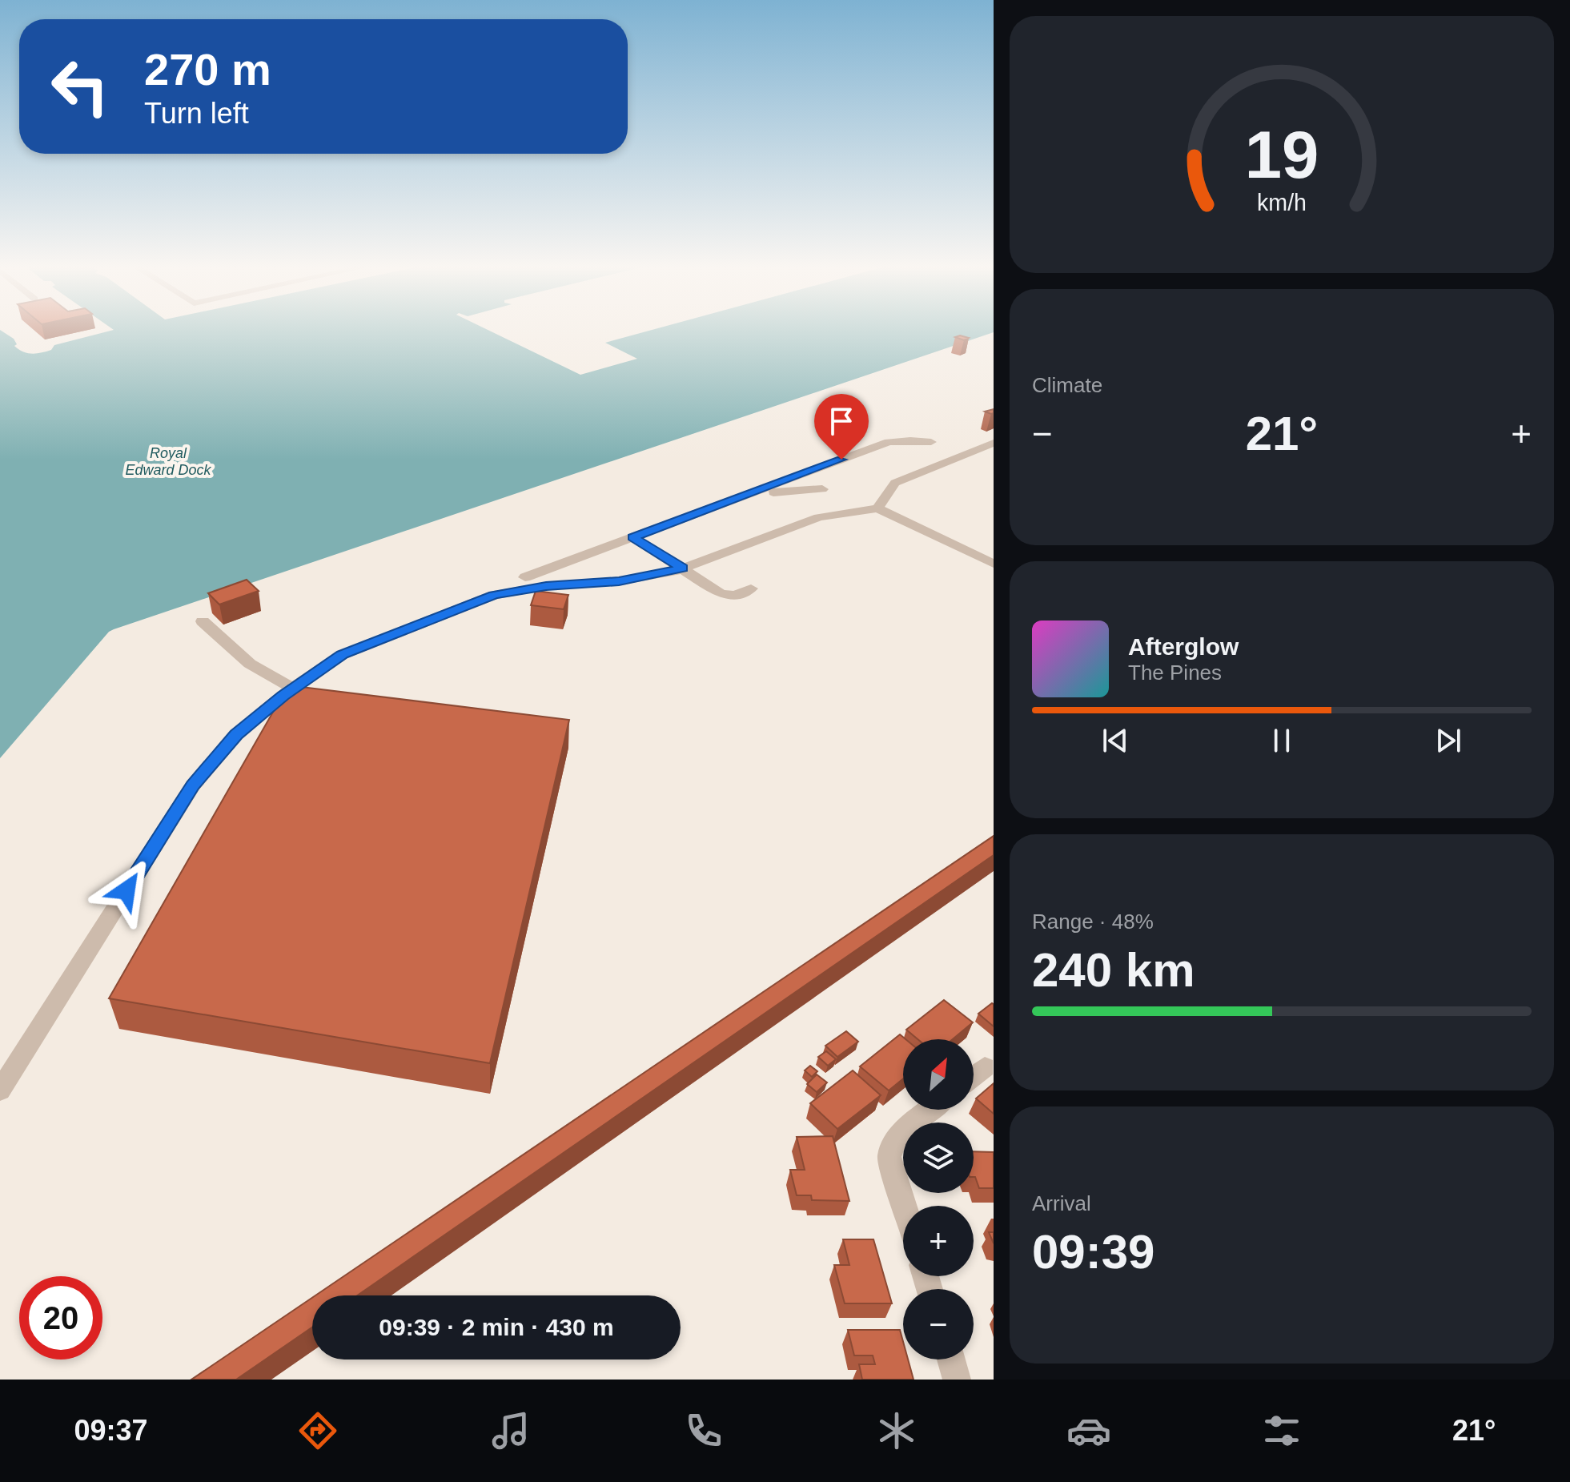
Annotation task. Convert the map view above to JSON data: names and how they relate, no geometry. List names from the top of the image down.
{
  "water": ["Royal Edward Dock"],
  "north": "top right",
  "page": {
    "turn": ["270 m", "Turn left"],
    "tile": [
      "Climate",
      ["Range · 48%", "240 km"],
      ["Arrival", "09:39"]
    ],
    "heat": ["−", "21°", "+"],
    "song": ["Afterglow", "The Pines"],
    "map_buttons": ["+", "−"],
    "limit": "20",
    "trip": "09:39 · 2 min · 430 m",
    "tabs": ["09:37", "21°"],
    "gauge": ["19", "km/h"]
  }
}
